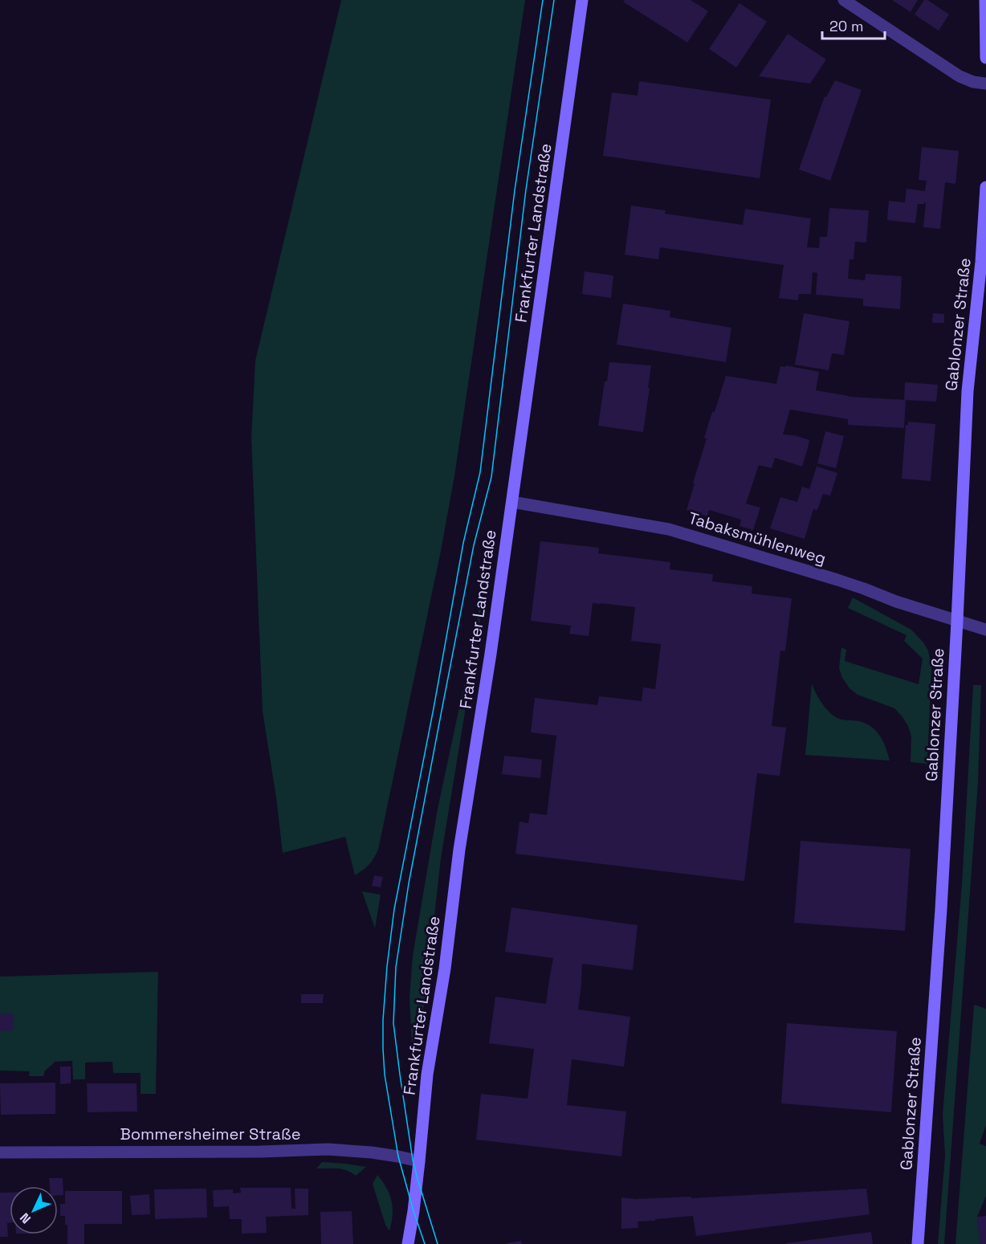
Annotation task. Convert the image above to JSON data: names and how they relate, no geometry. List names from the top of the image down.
{
  "streets": {
    "main road": ["Frankfurter Landstraße", "Gablonzer Straße"],
    "street": ["Tabaksmühlenweg", "Bommersheimer Straße"]
  },
  "crossings": [
    ["Frankfurter Landstraße", "Tabaksmühlenweg"],
    ["Frankfurter Landstraße", "Bommersheimer Straße"],
    ["Gablonzer Straße", "Tabaksmühlenweg"]
  ],
  "scale_bar": "20 m",
  "north": "bottom left"
}
